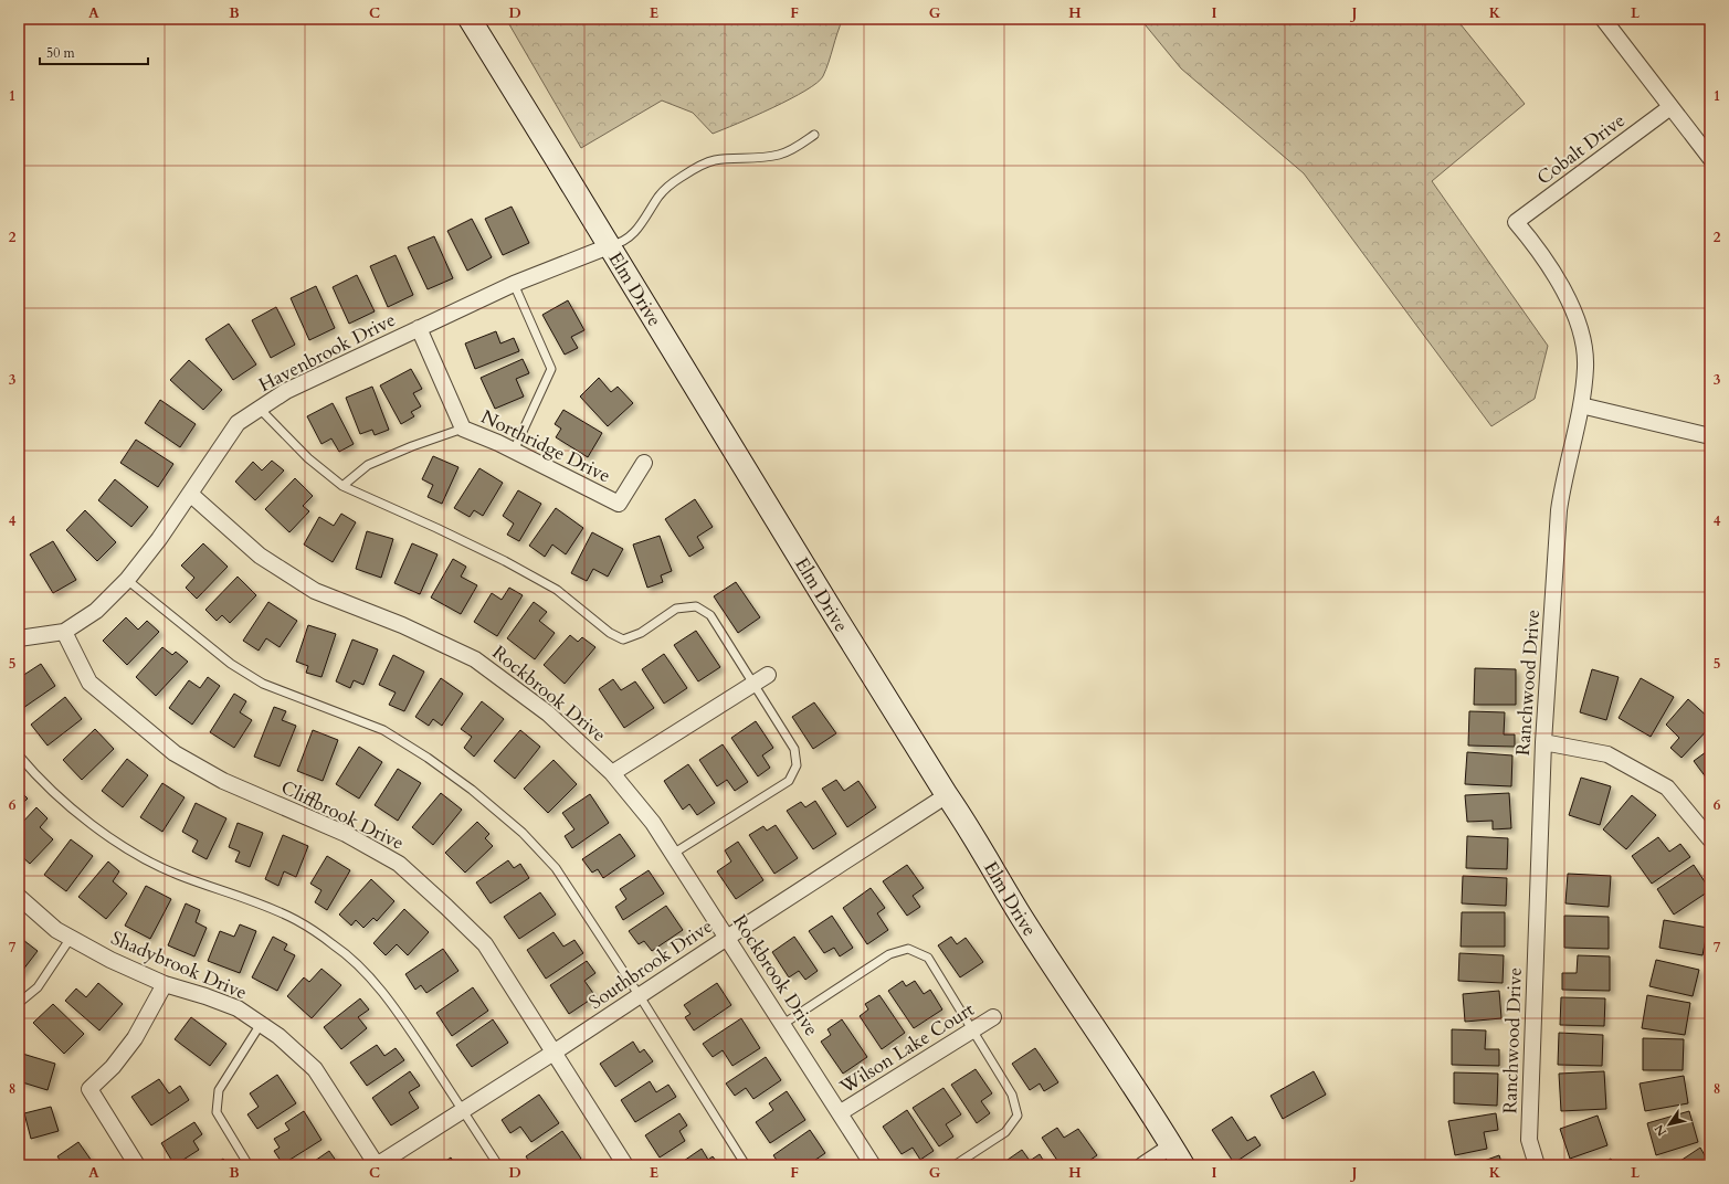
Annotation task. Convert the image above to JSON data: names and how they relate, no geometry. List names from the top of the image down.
{
  "streets": {
    "street": [
      "Cobalt Drive",
      "Elm Drive",
      "Havenbrook Drive",
      "Northridge Drive",
      "Ranchwood Drive",
      "Rockbrook Drive",
      "Cliffbrook Drive",
      "Southbrook Drive",
      "Shadybrook Drive",
      "Wilson Lake Court"
    ]
  },
  "crossings": [
    ["Cobalt Drive", "Ranchwood Drive"],
    ["Elm Drive", "Havenbrook Drive"],
    ["Elm Drive", "Southbrook Drive"],
    ["Havenbrook Drive", "Northridge Drive"],
    ["Havenbrook Drive", "Rockbrook Drive"],
    ["Havenbrook Drive", "Cliffbrook Drive"],
    ["Rockbrook Drive", "Southbrook Drive"],
    ["Rockbrook Drive", "Wilson Lake Court"],
    ["Cliffbrook Drive", "Southbrook Drive"],
    ["Southbrook Drive", "Shadybrook Drive"]
  ],
  "scale_bar": "50 m",
  "north": "bottom left",
  "grid": {
    "columns": [
      "A",
      "B",
      "C",
      "D",
      "E",
      "F",
      "G",
      "H",
      "I",
      "J",
      "K",
      "L"
    ],
    "rows": [
      "1",
      "2",
      "3",
      "4",
      "5",
      "6",
      "7",
      "8"
    ]
  }
}
